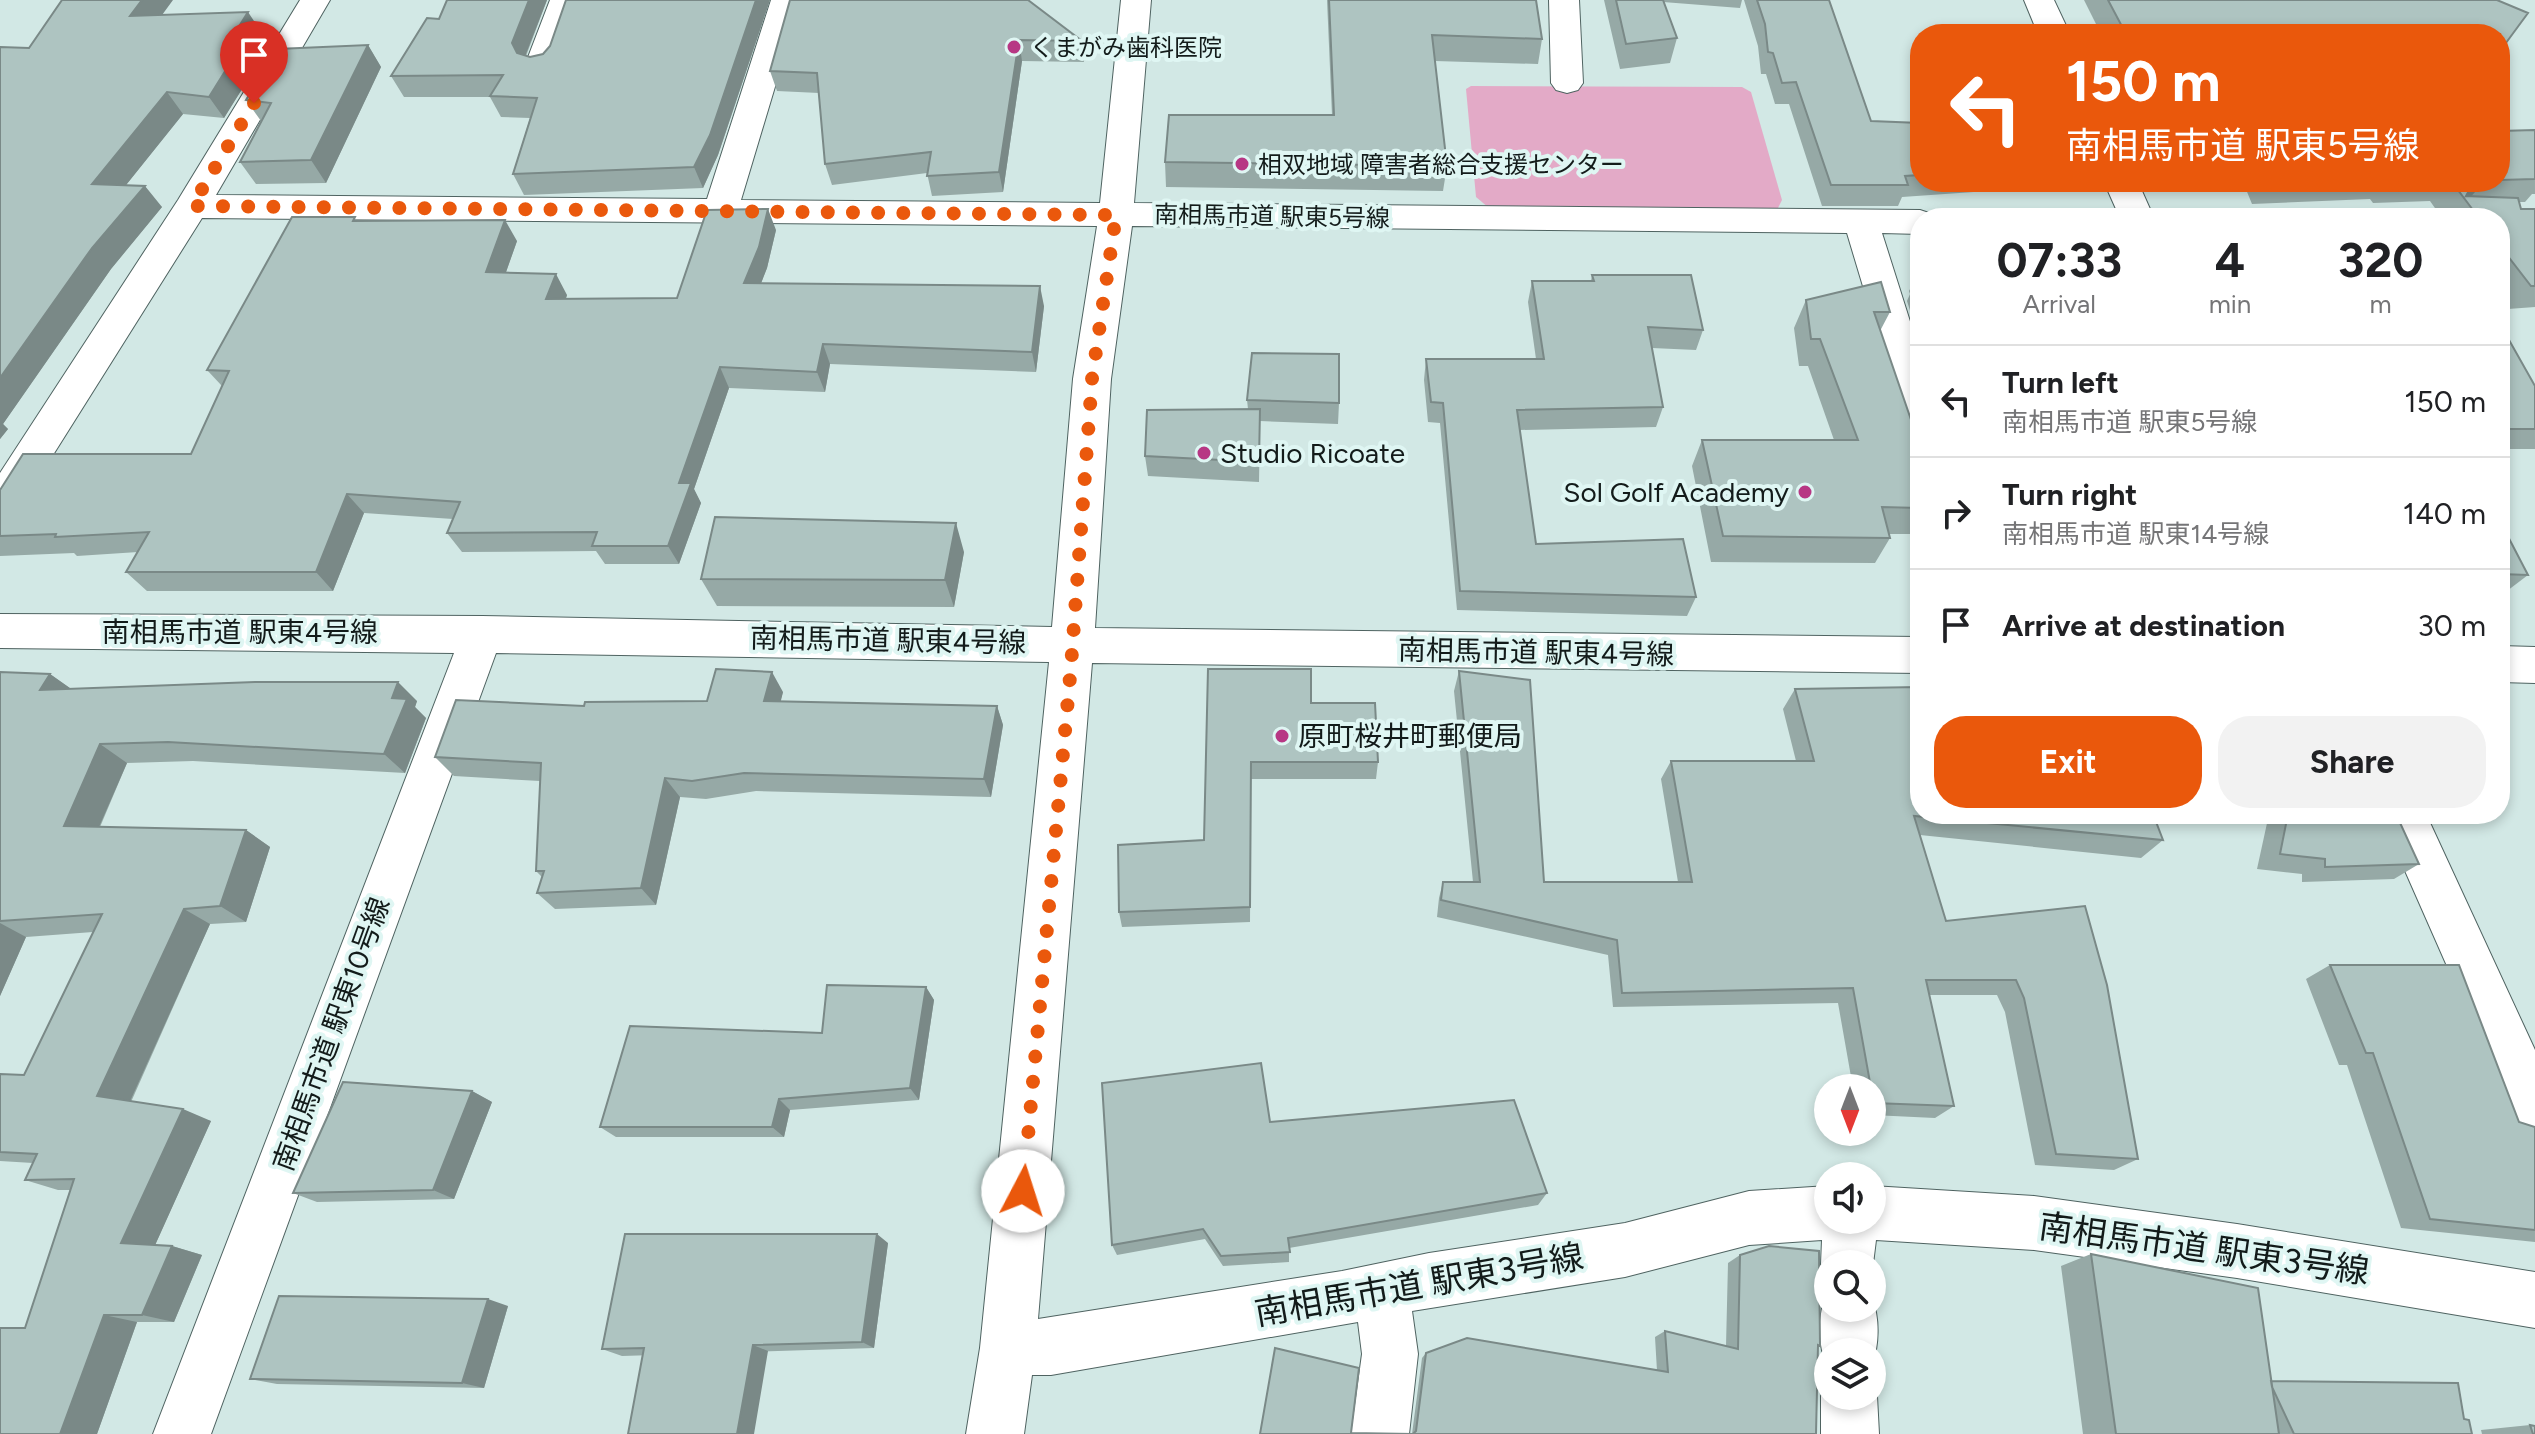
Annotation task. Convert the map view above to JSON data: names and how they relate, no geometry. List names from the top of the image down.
{
  "streets": {
    "street": [
      "南相馬市道 駅東5号線",
      "南相馬市道 駅東4号線",
      "南相馬市道 駅東10号線",
      "南相馬市道 駅東3号線"
    ]
  },
  "crossings": [
    ["南相馬市道 駅東4号線", "南相馬市道 駅東10号線"]
  ],
  "places": [
    "くまがみ歯科医院",
    "相双地域 障害者総合支援センター",
    "Studio Ricoate",
    "Sol Golf Academy",
    "原町桜井町郵便局"
  ],
  "north": "bottom",
  "page": {
    "turn": ["150 m", "南相馬市道 駅東5号線"],
    "eta": [
      "07:33",
      "Arrival",
      "4",
      "min",
      "320",
      "m"
    ],
    "list": [
      {
        "name": "Turn left",
        "note": "南相馬市道 駅東5号線",
        "value": "150 m"
      },
      {
        "name": "Turn right",
        "note": "南相馬市道 駅東14号線",
        "value": "140 m"
      },
      {
        "name": "Arrive at destination",
        "value": "30 m"
      }
    ],
    "buttons": ["Exit", "Share"]
  }
}
